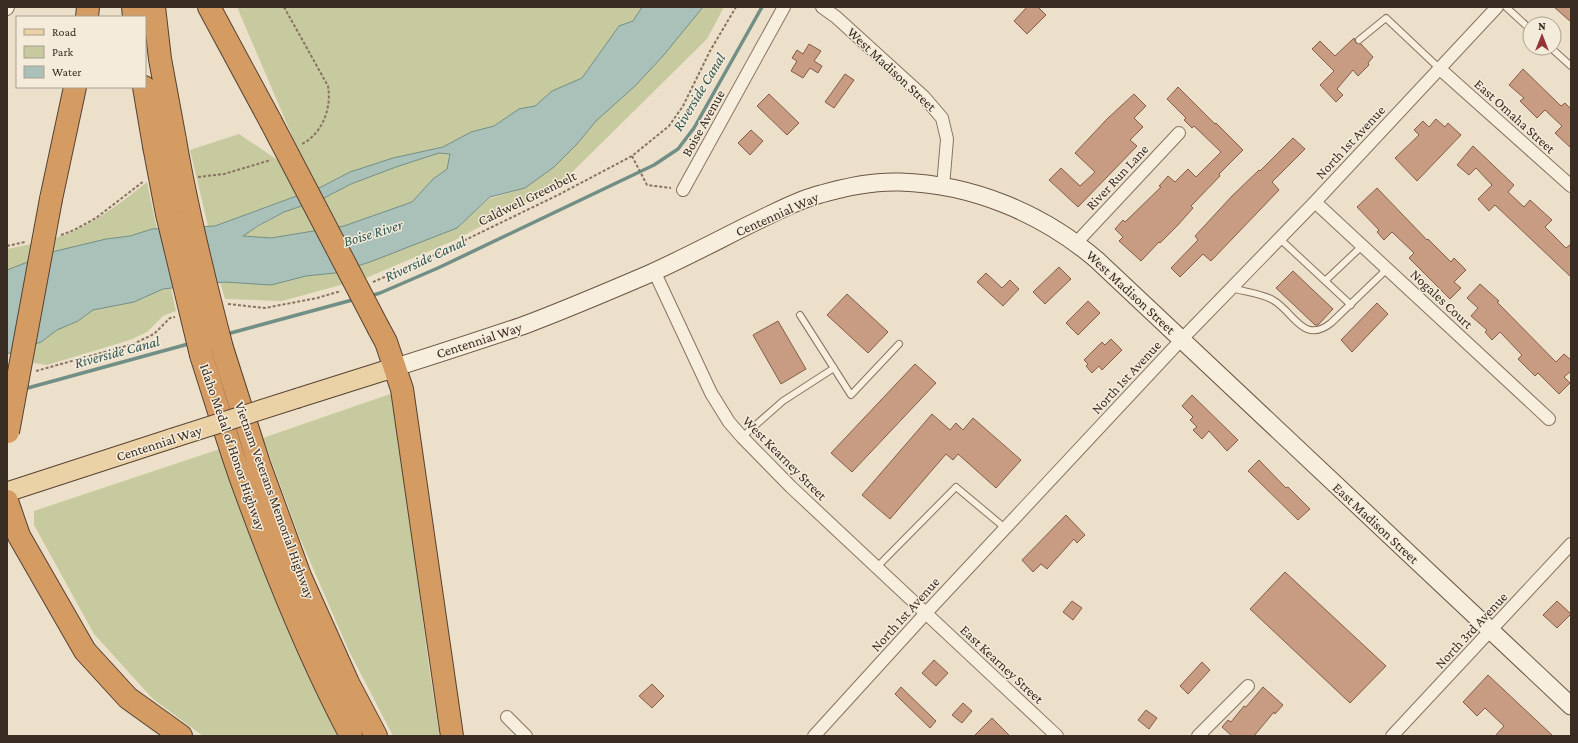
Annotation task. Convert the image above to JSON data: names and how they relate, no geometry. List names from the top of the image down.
{
  "streets": {
    "highway": ["Idaho Medal of Honor Highway", "Vietnam Veterans Memorial Highway"],
    "main road": ["West Madison Street", "Centennial Way", "East Madison Street"],
    "street": [
      "East Omaha Street",
      "Boise Avenue",
      "North 1st Avenue",
      "River Run Lane",
      "Nogales Court",
      "West Kearney Street",
      "North 3rd Avenue",
      "East Kearney Street"
    ],
    "path": ["Caldwell Greenbelt"]
  },
  "crossings": [
    ["West Madison Street", "North 1st Avenue"],
    ["West Madison Street", "River Run Lane"],
    ["West Madison Street", "Centennial Way"],
    ["West Madison Street", "East Madison Street"],
    ["East Omaha Street", "North 1st Avenue"],
    ["North 1st Avenue", "Nogales Court"],
    ["North 1st Avenue", "West Kearney Street"],
    ["North 1st Avenue", "East Madison Street"],
    ["North 1st Avenue", "East Kearney Street"],
    ["Centennial Way", "West Kearney Street"],
    ["Idaho Medal of Honor Highway", "Vietnam Veterans Memorial Highway"],
    ["West Kearney Street", "East Kearney Street"],
    ["East Madison Street", "North 3rd Avenue"]
  ],
  "water": ["Riverside Canal", "Boise River"],
  "legend": ["Road", "Park", "Water"],
  "north": "top"
}
